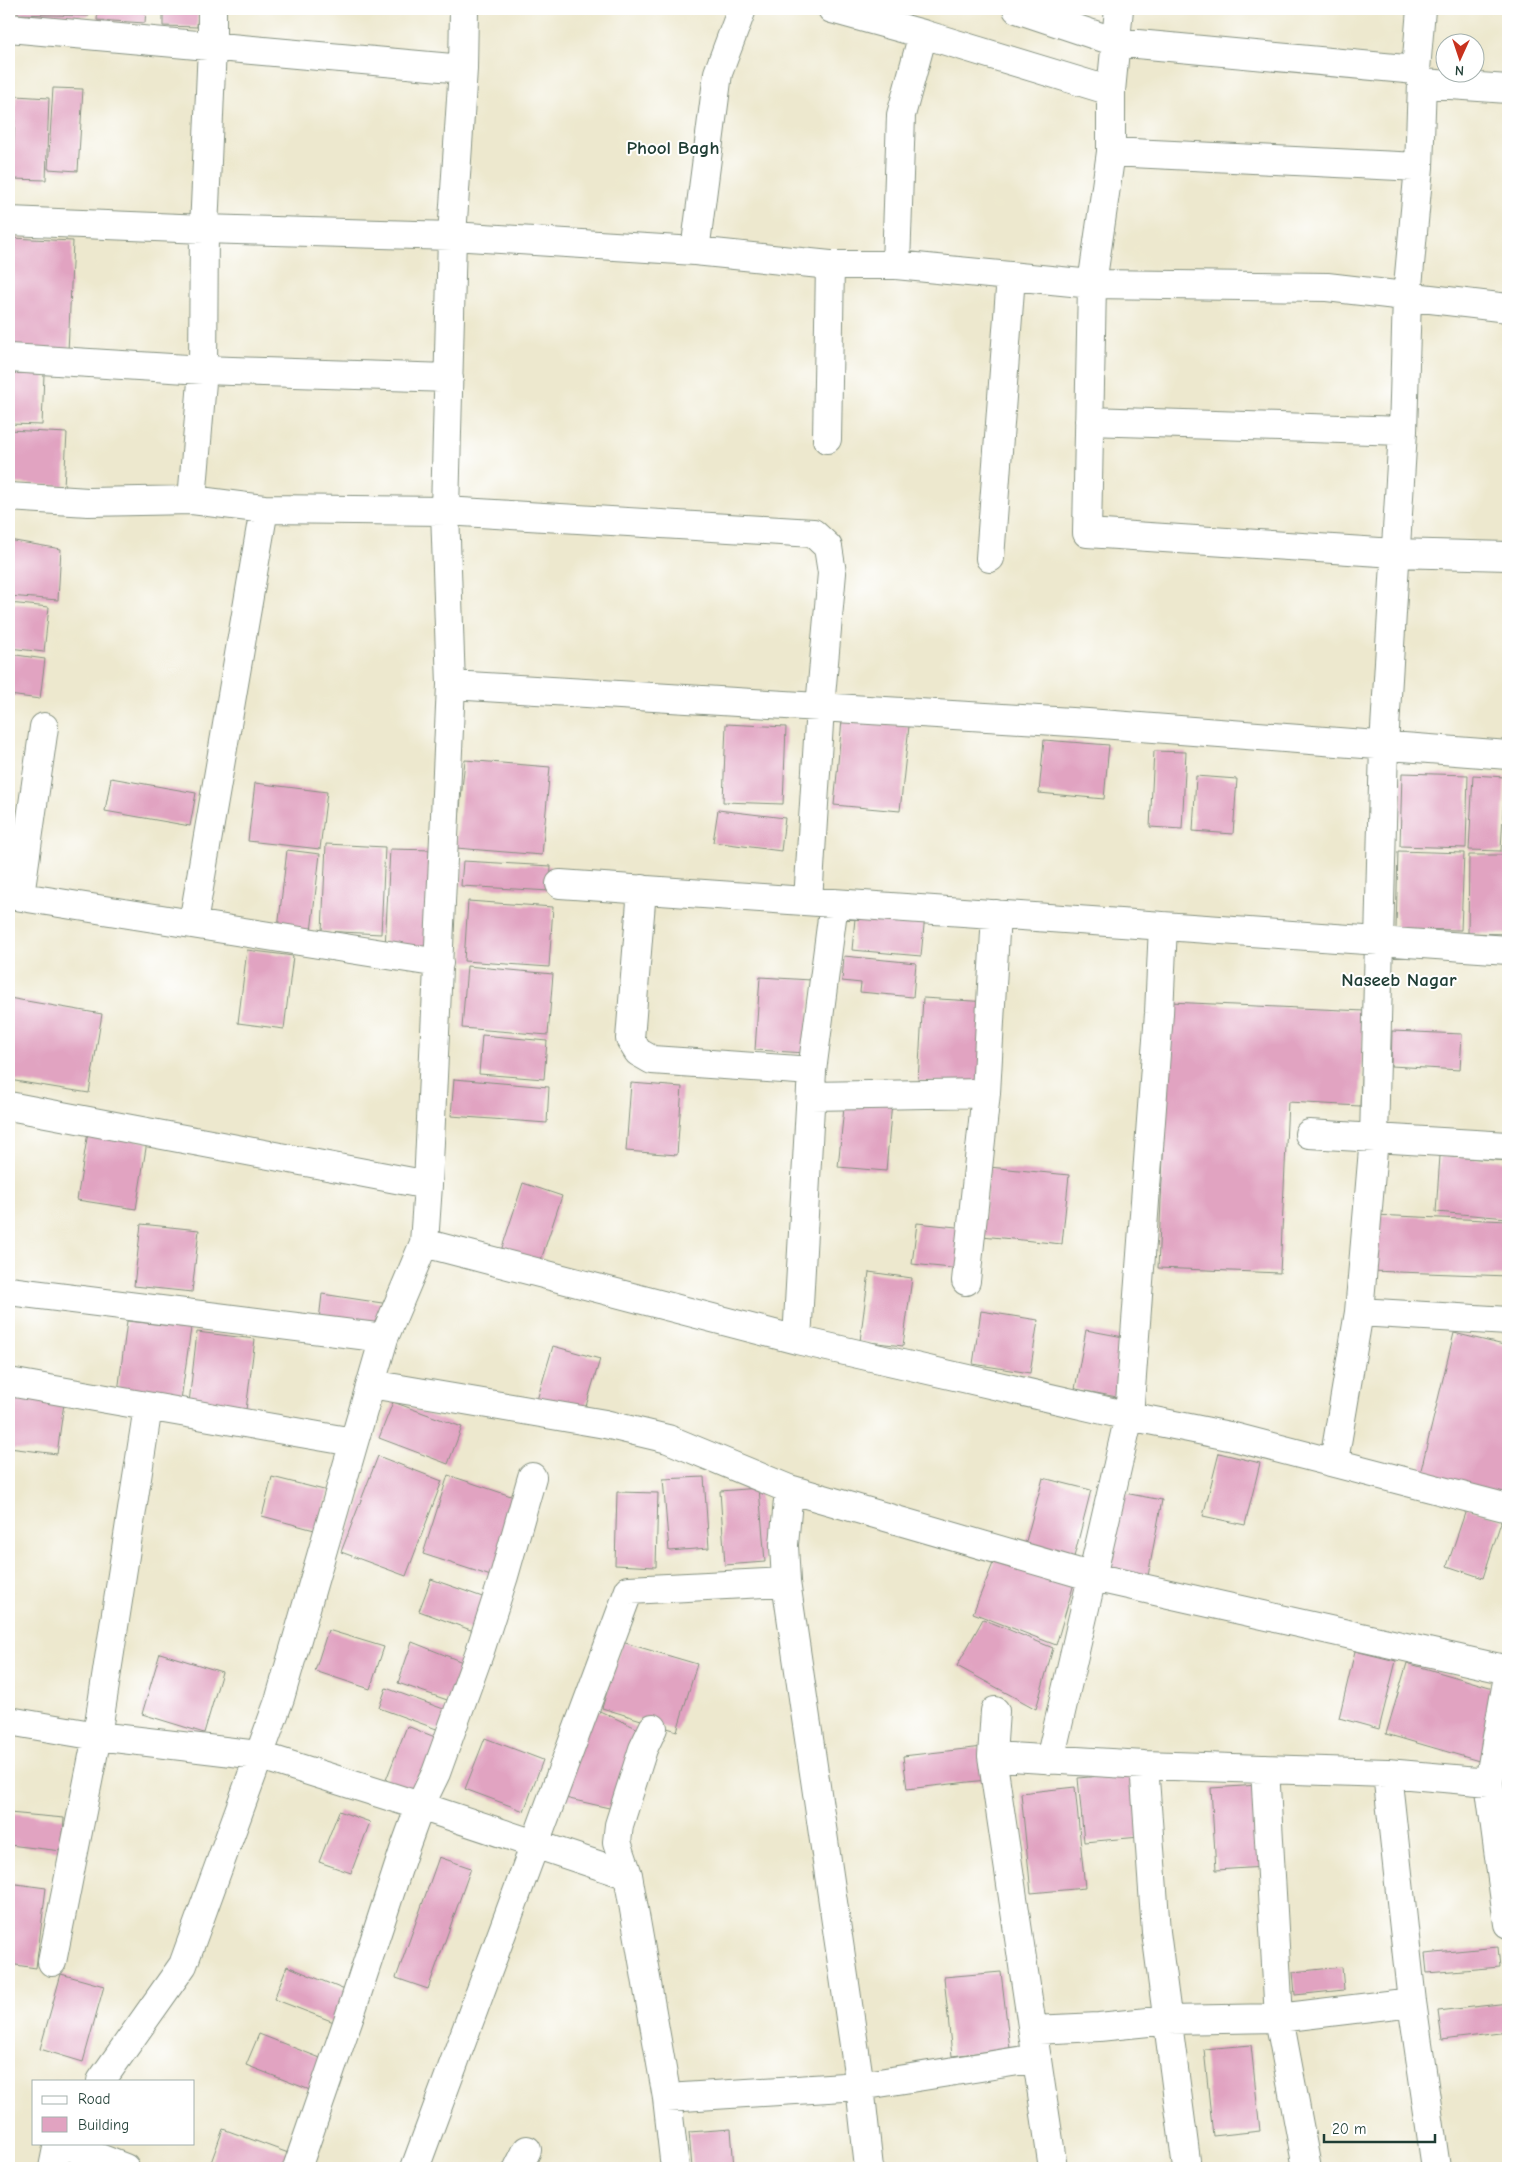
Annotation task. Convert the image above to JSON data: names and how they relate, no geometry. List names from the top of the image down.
{
  "districts": ["Phool Bagh", "Naseeb Nagar"],
  "legend": ["Road", "Building"],
  "scale_bar": "20 m",
  "north": "bottom"
}
